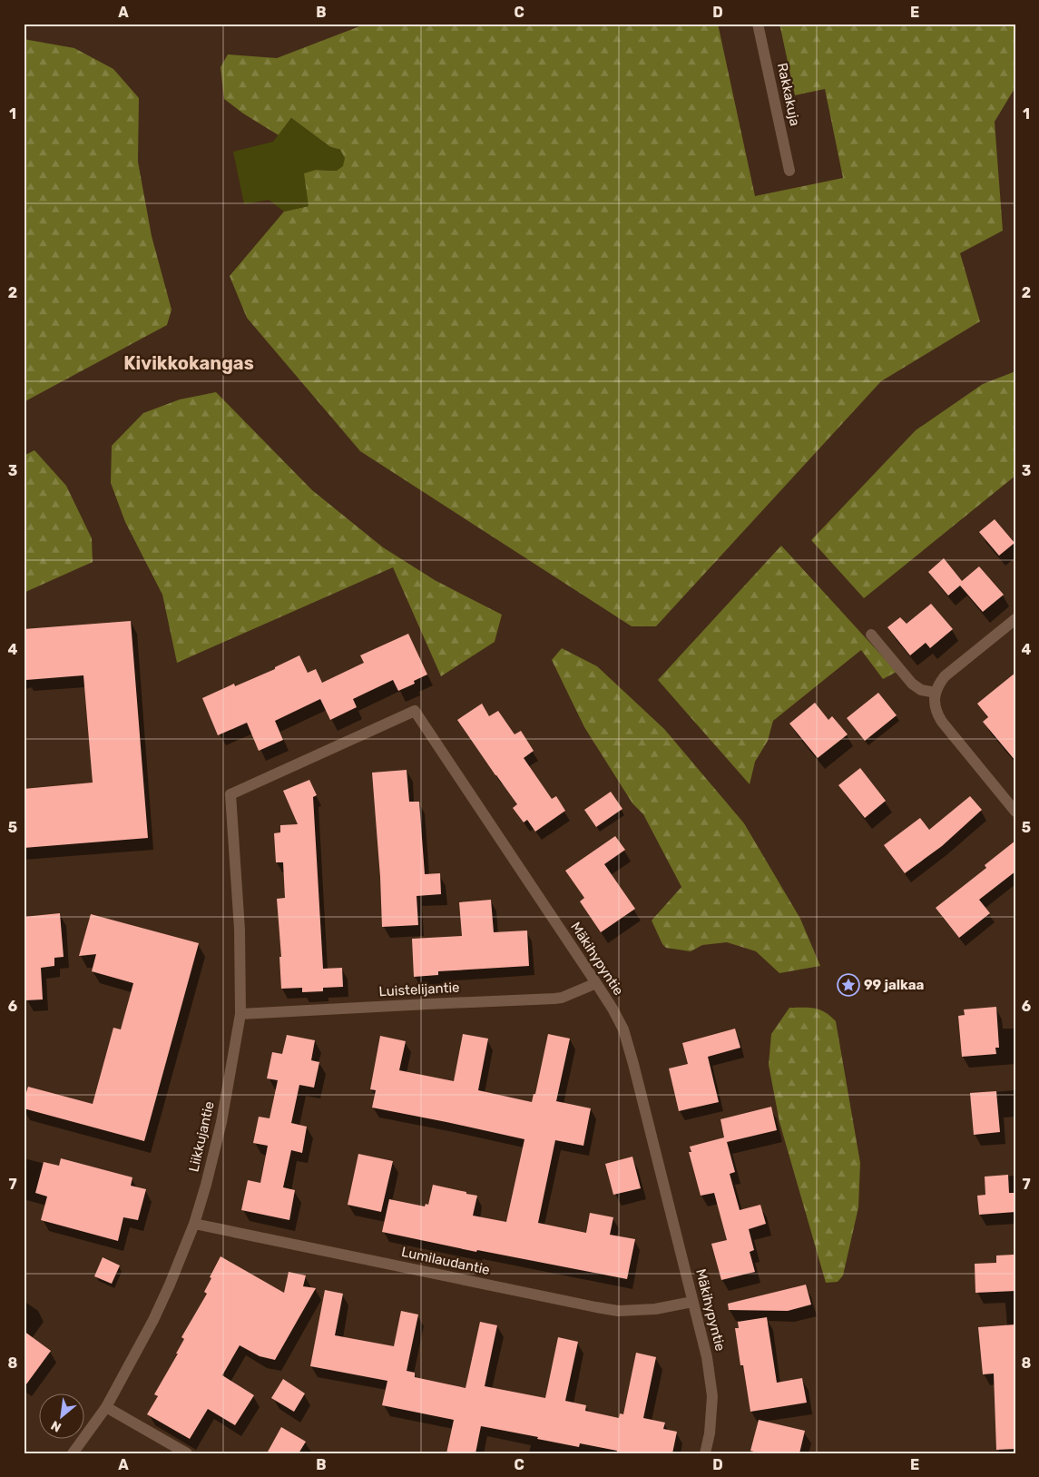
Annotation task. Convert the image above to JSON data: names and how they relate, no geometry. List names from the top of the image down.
{
  "streets": {
    "street": [
      "Rakkakuja",
      "Mäkihypyntie",
      "Luistelijantie",
      "Liikkujantie",
      "Lumilaudantie"
    ]
  },
  "crossings": [
    ["Mäkihypyntie", "Luistelijantie"],
    ["Mäkihypyntie", "Liikkujantie"],
    ["Mäkihypyntie", "Lumilaudantie"],
    ["Luistelijantie", "Liikkujantie"],
    ["Liikkujantie", "Lumilaudantie"]
  ],
  "districts": ["Kivikkokangas"],
  "places": {
    "place": ["99 jalkaa"]
  },
  "north": "bottom left",
  "grid": {
    "columns": [
      "A",
      "B",
      "C",
      "D",
      "E"
    ],
    "rows": [
      "1",
      "2",
      "3",
      "4",
      "5",
      "6",
      "7",
      "8"
    ]
  }
}
